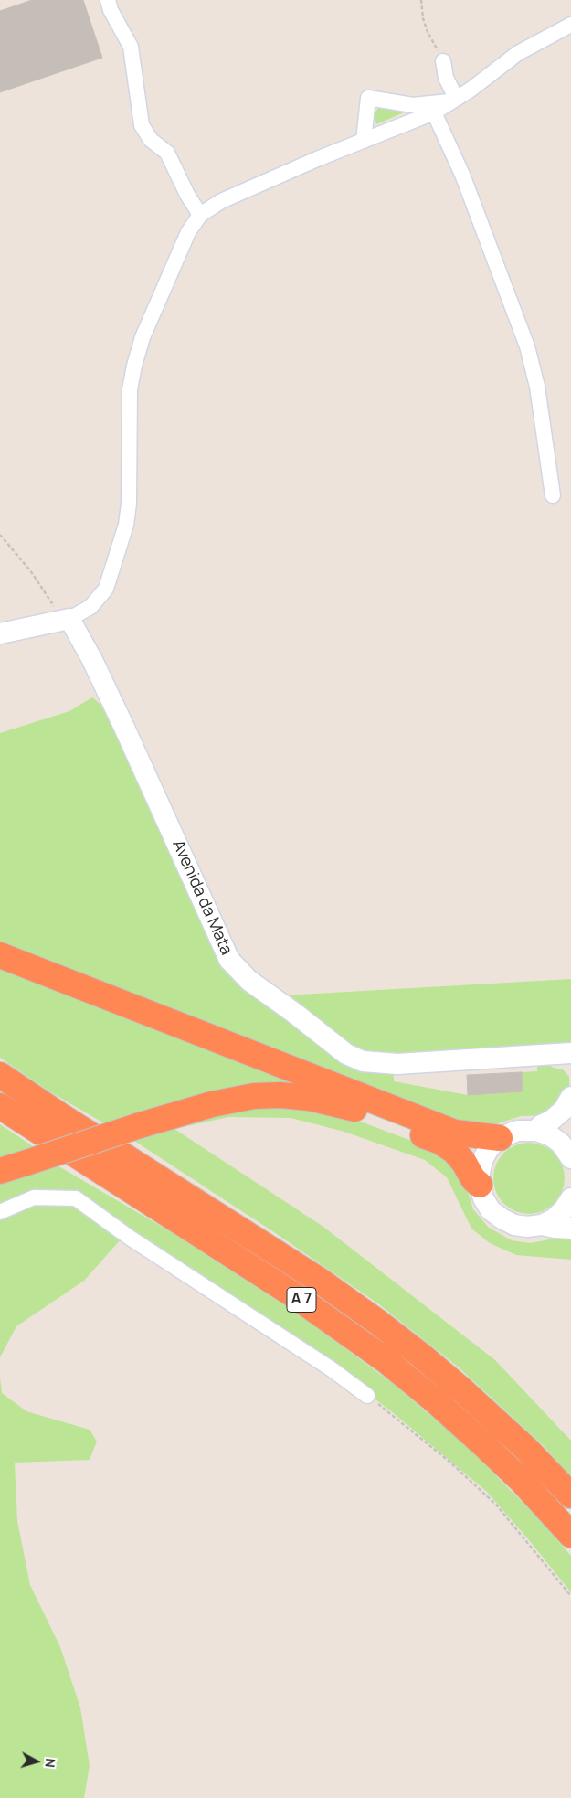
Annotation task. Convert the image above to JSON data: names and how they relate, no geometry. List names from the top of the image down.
{
  "streets": {
    "highway": ["A 7"],
    "street": ["Avenida da Mata"]
  },
  "north": "right"
}
